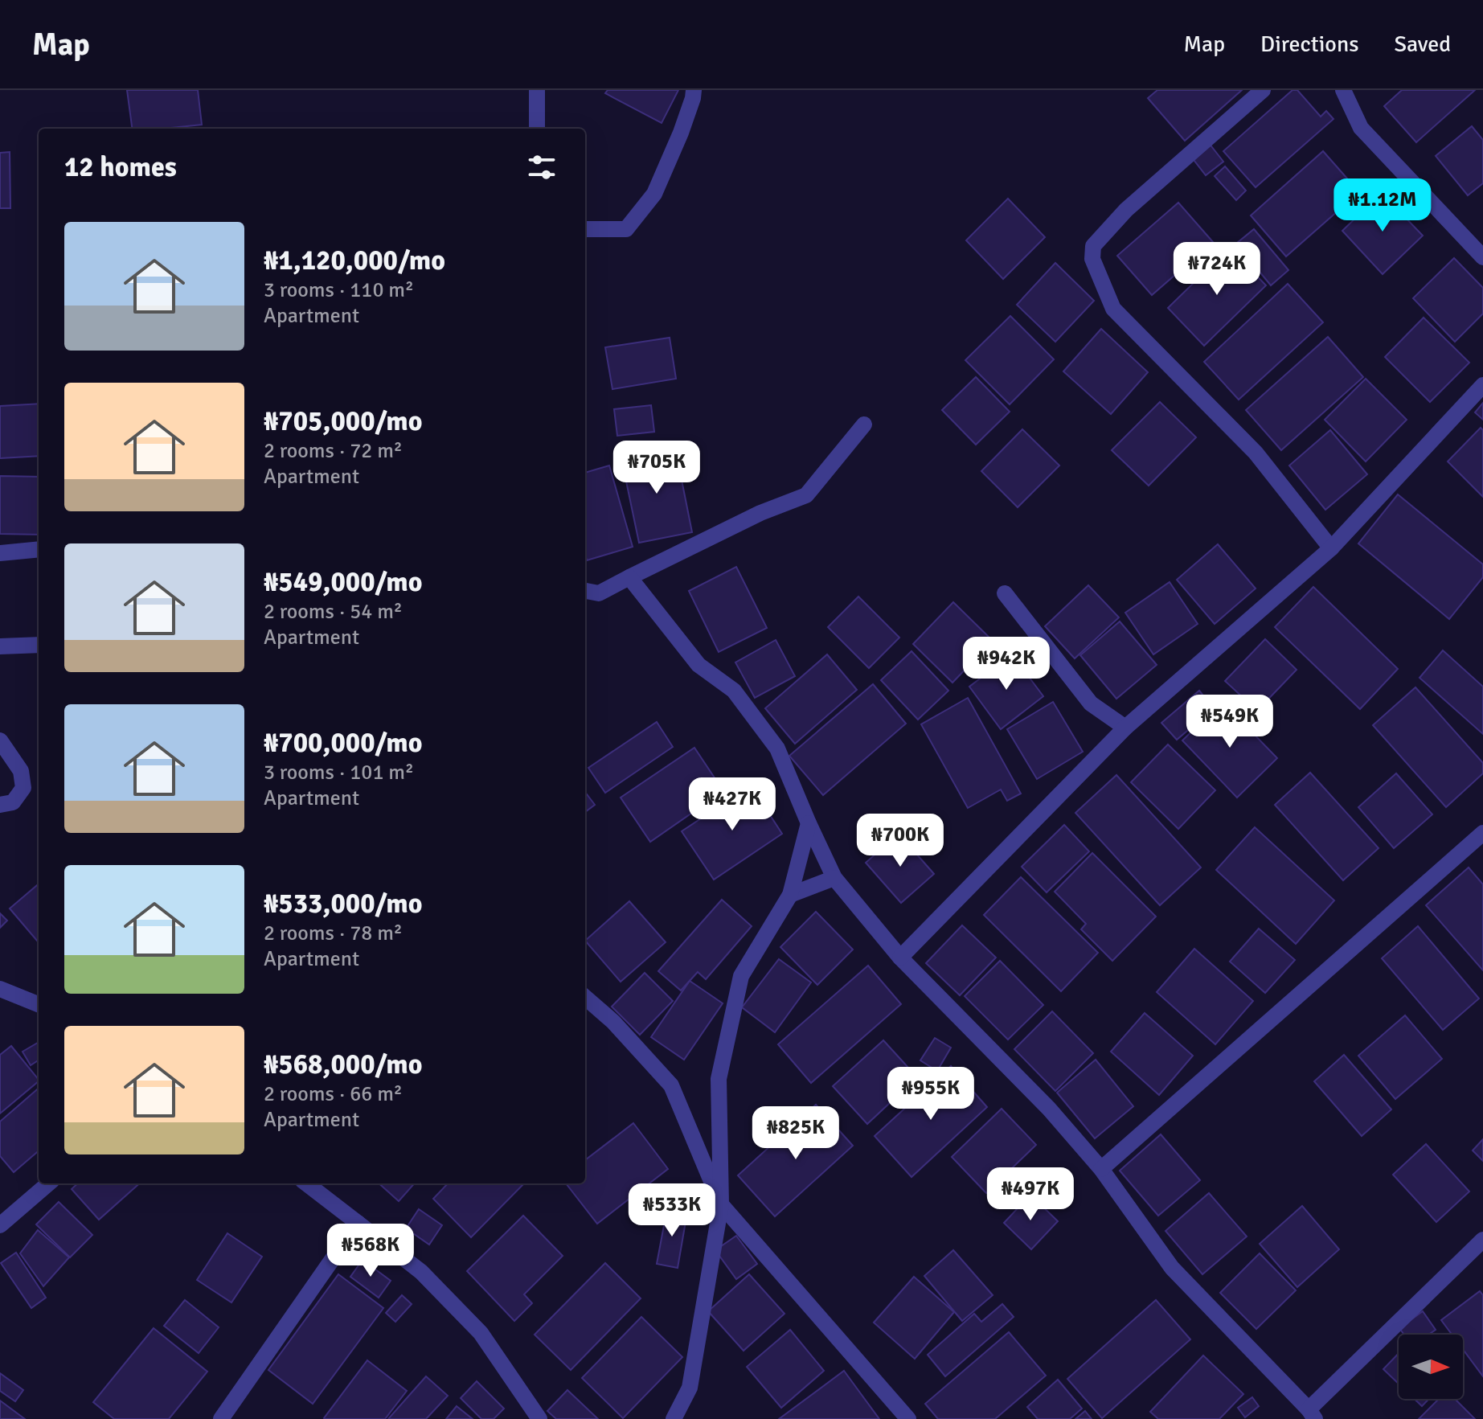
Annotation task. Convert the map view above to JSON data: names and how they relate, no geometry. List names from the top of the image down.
{
  "north": "right",
  "page": {
    "header": "Map",
    "nav": ["Map", "Directions", "Saved"],
    "heading": "12 homes",
    "price": [
      "₦1.12M",
      "₦724K",
      "₦705K",
      "₦942K",
      "₦549K",
      "₦427K",
      "₦700K",
      "₦955K",
      "₦825K",
      "₦497K",
      "₦533K",
      "₦568K"
    ],
    "list": [
      {
        "name": "₦1,120,000/mo",
        "note": "3 rooms · 110 m² · Apartment"
      },
      {
        "name": "₦705,000/mo",
        "note": "2 rooms · 72 m² · Apartment"
      },
      {
        "name": "₦549,000/mo",
        "note": "2 rooms · 54 m² · Apartment"
      },
      {
        "name": "₦700,000/mo",
        "note": "3 rooms · 101 m² · Apartment"
      },
      {
        "name": "₦533,000/mo",
        "note": "2 rooms · 78 m² · Apartment"
      },
      {
        "name": "₦568,000/mo",
        "note": "2 rooms · 66 m² · Apartment"
      }
    ]
  }
}
